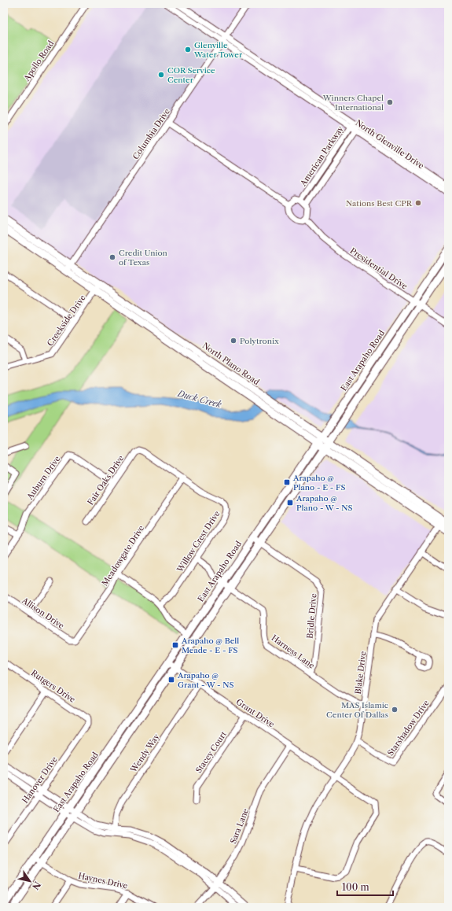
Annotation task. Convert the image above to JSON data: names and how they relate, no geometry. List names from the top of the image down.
{
  "streets": {
    "main road": ["East Arapaho Road", "North Plano Road"],
    "street": [
      "Apollo Road",
      "Columbia Drive",
      "North Glenville Drive",
      "American Parkway",
      "Presidential Drive",
      "Creekside Drive",
      "Auburn Drive",
      "Fair Oaks Drive",
      "Willow Crest Drive",
      "Meadowgate Drive",
      "Allison Drive",
      "Bridle Drive",
      "Harness Lane",
      "Blake Drive",
      "Rutgers Drive",
      "Grant Drive",
      "Starshadow Drive",
      "Stacey Court",
      "Wendy Way",
      "Hanover Drive",
      "Sara Lane",
      "Haynes Drive"
    ]
  },
  "crossings": [
    ["Columbia Drive", "North Glenville Drive"],
    ["Columbia Drive", "North Plano Road"],
    ["North Glenville Drive", "American Parkway"],
    ["American Parkway", "Presidential Drive"],
    ["Presidential Drive", "East Arapaho Road"],
    ["Creekside Drive", "North Plano Road"],
    ["East Arapaho Road", "North Plano Road"],
    ["East Arapaho Road", "Bridle Drive"],
    ["East Arapaho Road", "Harness Lane"],
    ["East Arapaho Road", "Grant Drive"],
    ["East Arapaho Road", "Haynes Drive"],
    ["North Plano Road", "Blake Drive"],
    ["Auburn Drive", "Fair Oaks Drive"],
    ["Fair Oaks Drive", "Willow Crest Drive"],
    ["Willow Crest Drive", "Meadowgate Drive"],
    ["Willow Crest Drive", "Harness Lane"],
    ["Meadowgate Drive", "Allison Drive"],
    ["Bridle Drive", "Harness Lane"],
    ["Harness Lane", "Blake Drive"],
    ["Blake Drive", "Grant Drive"],
    ["Blake Drive", "Starshadow Drive"],
    ["Rutgers Drive", "Hanover Drive"],
    ["Grant Drive", "Stacey Court"],
    ["Grant Drive", "Wendy Way"],
    ["Grant Drive", "Sara Lane"]
  ],
  "water": ["Duck Creek"],
  "places": {
    "other": [
      "Glenville Water Tower",
      "COR Service Center",
      "Winners Chapel International",
      "Nations Best CPR",
      "Credit Union of Texas",
      "Polytronix",
      "MAS Islamic Center Of Dallas"
    ],
    "transit": [
      "Arapaho @ Plano - E - FS",
      "Arapaho @ Plano - W - NS",
      "Arapaho @ Bell Meade - E - FS",
      "Arapaho @ Grant - W - NS"
    ]
  },
  "scale_bar": "100 m",
  "north": "bottom right"
}
